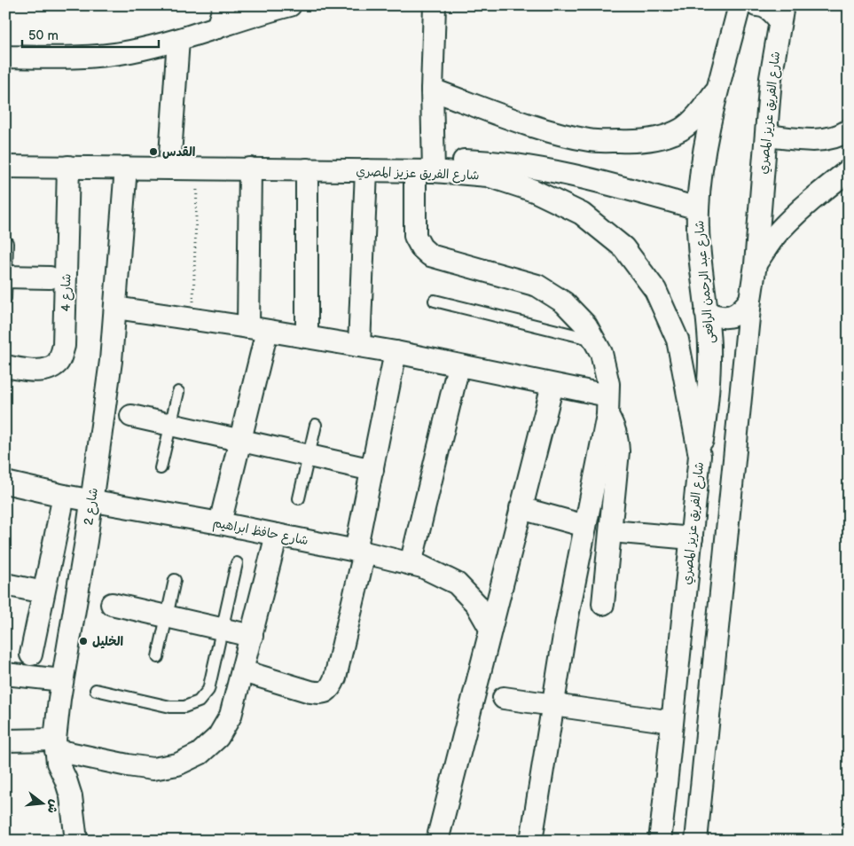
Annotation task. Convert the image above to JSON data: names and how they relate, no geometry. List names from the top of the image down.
{
  "streets": {
    "street": [
      "شارع الفريق عزيز المصري",
      "شارع عبد الرحمن الرافعى",
      "شارع 4",
      "شارع 2",
      "شارع حافظ ابراهيم"
    ]
  },
  "crossings": [
    ["شارع الفريق عزيز المصري", "شارع عبد الرحمن الرافعى"],
    ["شارع الفريق عزيز المصري", "شارع 4"],
    ["شارع الفريق عزيز المصري", "شارع 2"],
    ["شارع 2", "شارع حافظ ابراهيم"]
  ],
  "places": ["القدس", "الخليل"],
  "scale_bar": "50 m",
  "north": "right"
}
